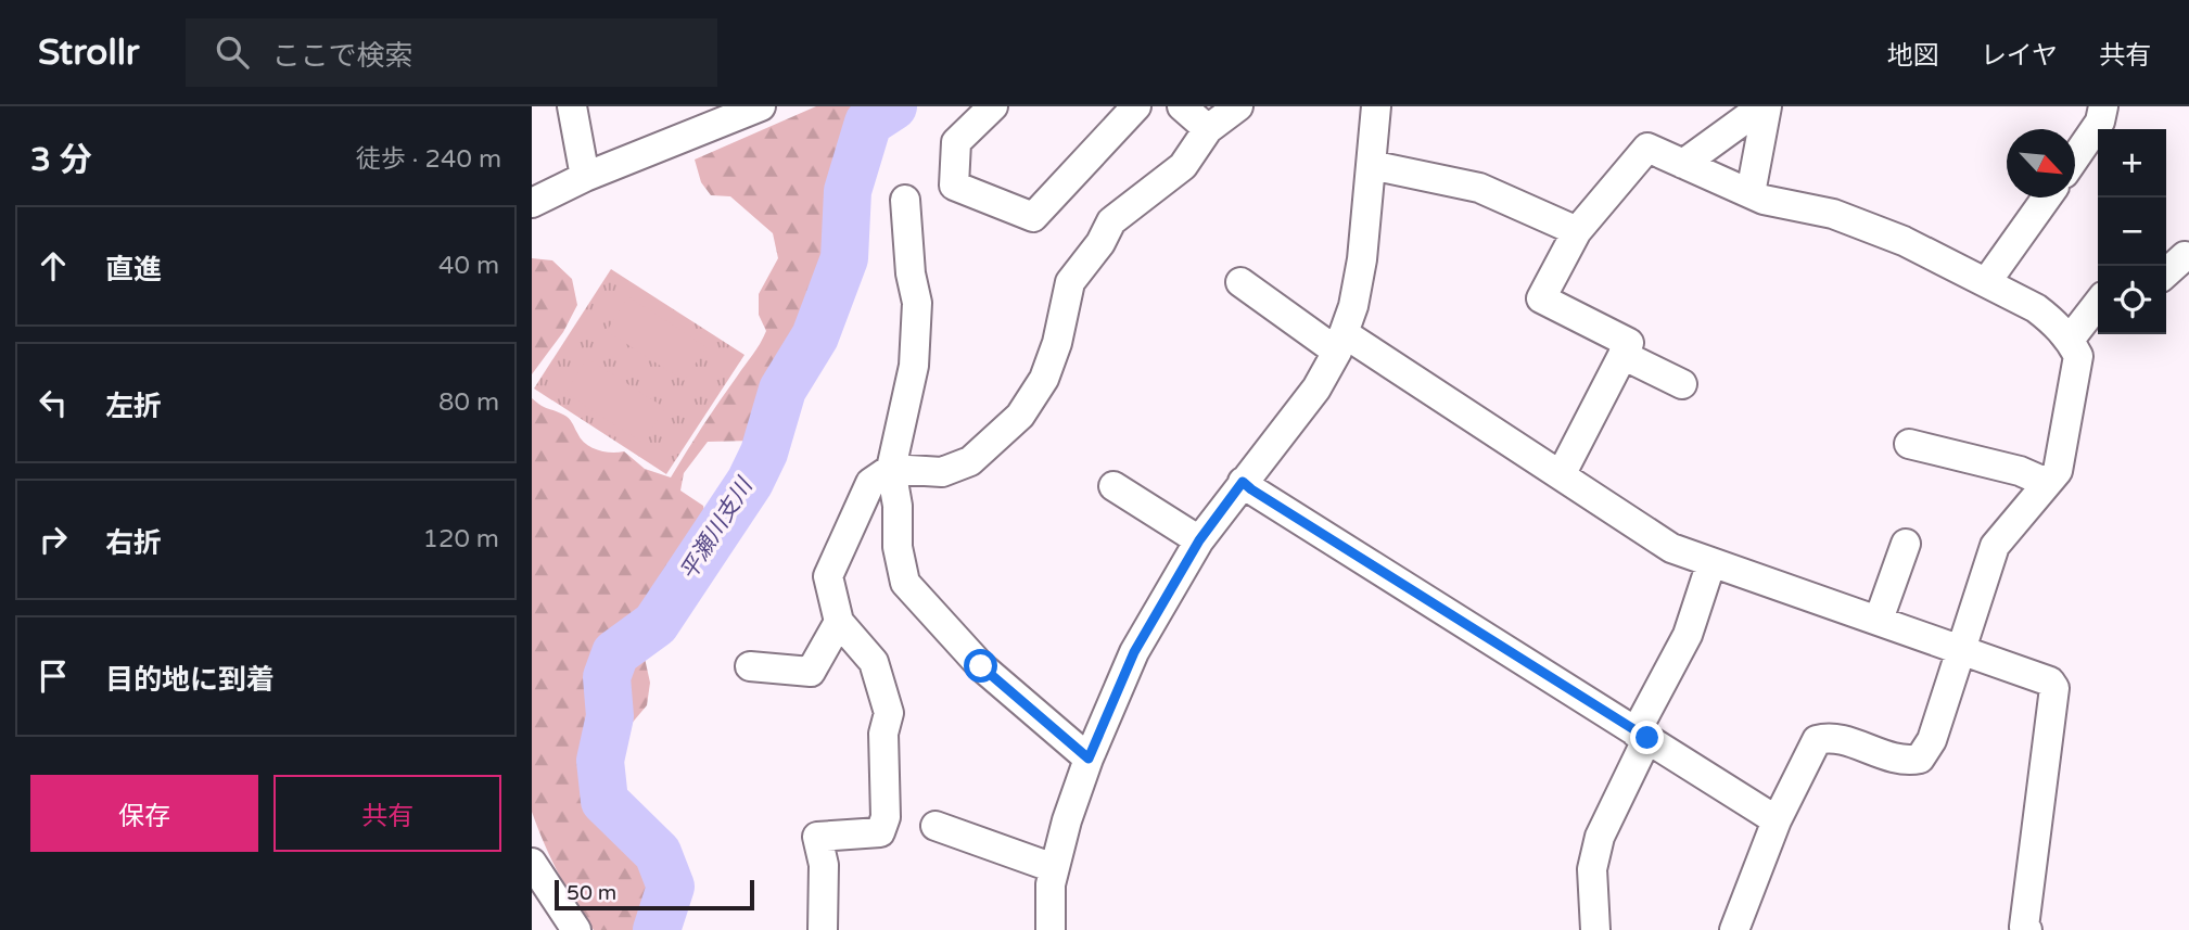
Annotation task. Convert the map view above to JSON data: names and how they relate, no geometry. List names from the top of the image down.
{
  "water": ["平瀬川支川"],
  "scale_bar": "50 m",
  "north": "bottom right",
  "page": {
    "header": "Strollr",
    "search": "ここで検索",
    "nav": ["地図", "レイヤ", "共有"],
    "heading": ["3 分", "徒歩 · 240 m"],
    "map_buttons": ["+", "−"],
    "list": [
      ["直進", "40 m"],
      ["左折", "80 m"],
      ["右折", "120 m"],
      "目的地に到着"
    ],
    "buttons": ["保存", "共有"],
    "scale": "50 m"
  }
}
